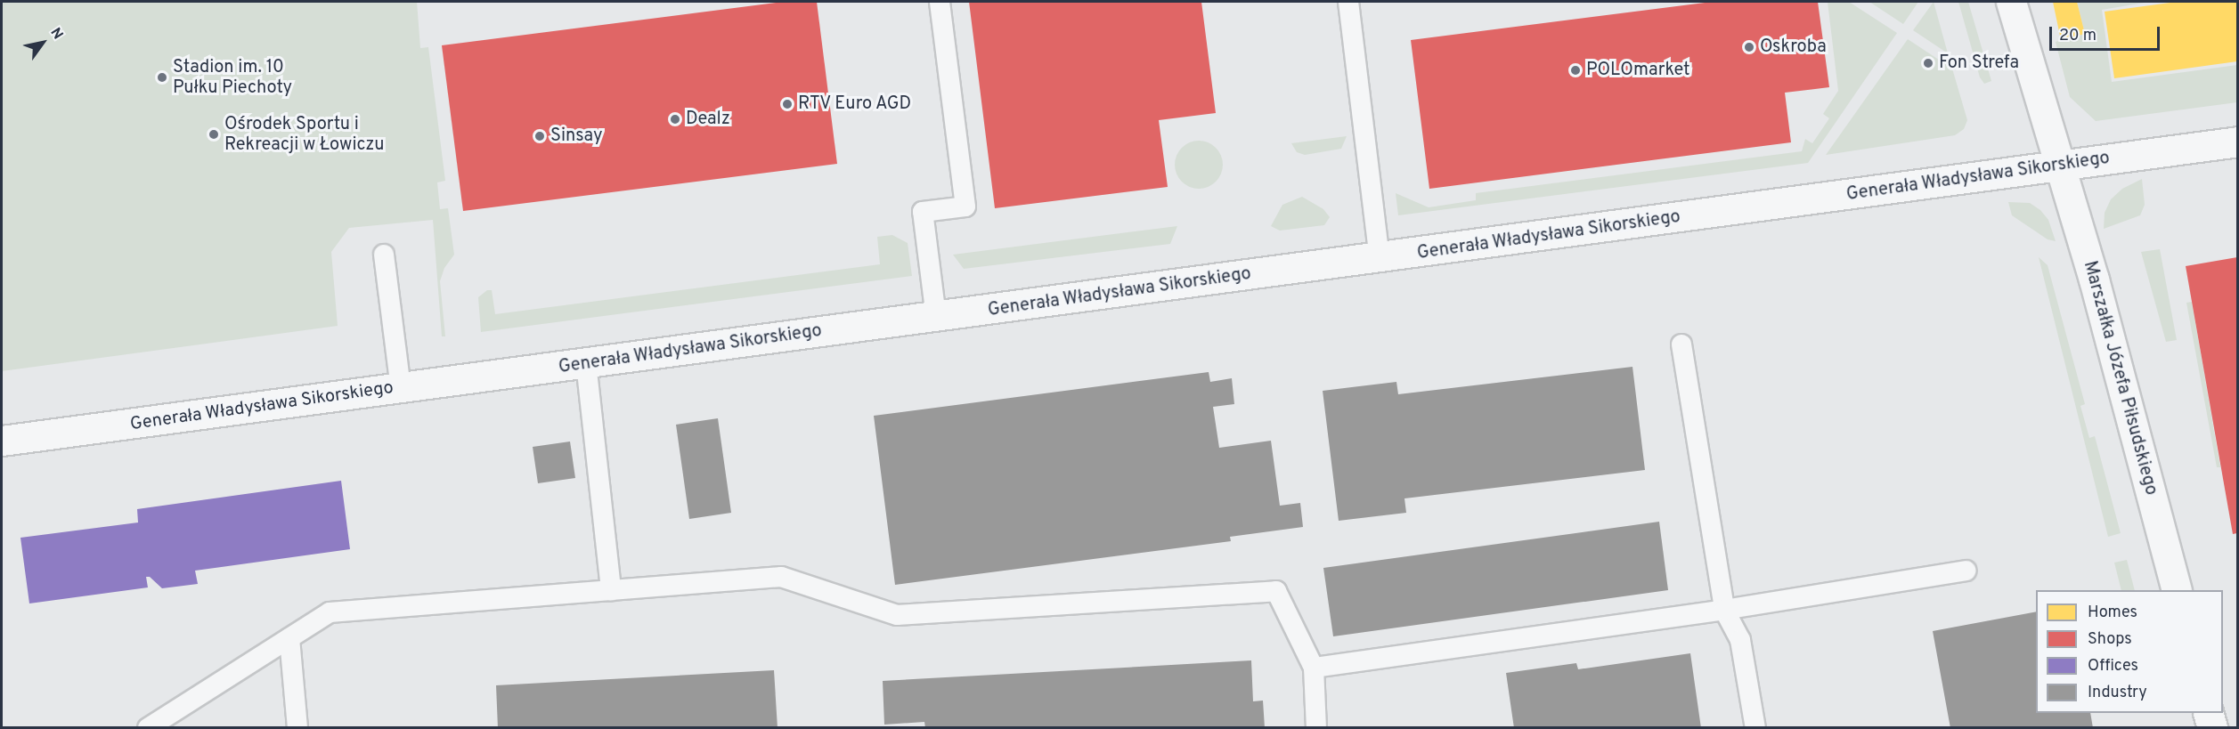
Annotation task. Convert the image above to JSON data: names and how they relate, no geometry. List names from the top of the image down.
{
  "streets": {
    "street": ["Generała Władysława Sikorskiego", "Marszałka Józefa Piłsudskiego"]
  },
  "crossings": [
    ["Generała Władysława Sikorskiego", "Marszałka Józefa Piłsudskiego"]
  ],
  "places": [
    "Oskroba",
    "Fon Strefa",
    "POLOmarket",
    "Stadion im. 10 Pułku Piechoty",
    "RTV Euro AGD",
    "Dealz",
    "Ośrodek Sportu i Rekreacji w Łowiczu",
    "Sinsay"
  ],
  "legend": [
    "Homes",
    "Shops",
    "Offices",
    "Industry"
  ],
  "scale_bar": "20 m",
  "north": "top right"
}
